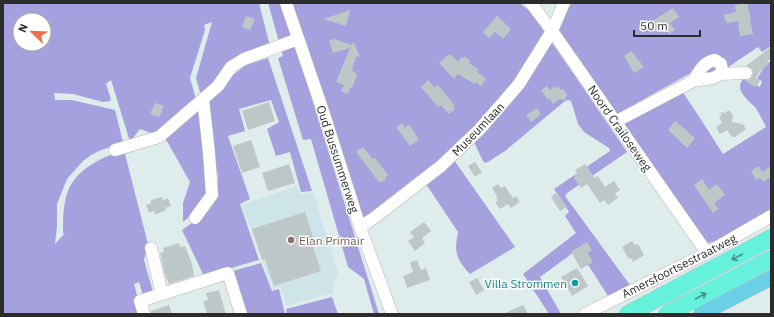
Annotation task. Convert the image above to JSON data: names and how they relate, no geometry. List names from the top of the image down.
{
  "streets": {
    "street": [
      "Noord Crailoseweg",
      "Museumlaan",
      "Oud Bussummerweg",
      "Amersfoortsestraatweg"
    ]
  },
  "crossings": [
    ["Noord Crailoseweg", "Museumlaan"],
    ["Noord Crailoseweg", "Amersfoortsestraatweg"],
    ["Museumlaan", "Oud Bussummerweg"]
  ],
  "places": ["Elan Primair", "Villa Strommen"],
  "scale_bar": "50 m",
  "north": "top left"
}
